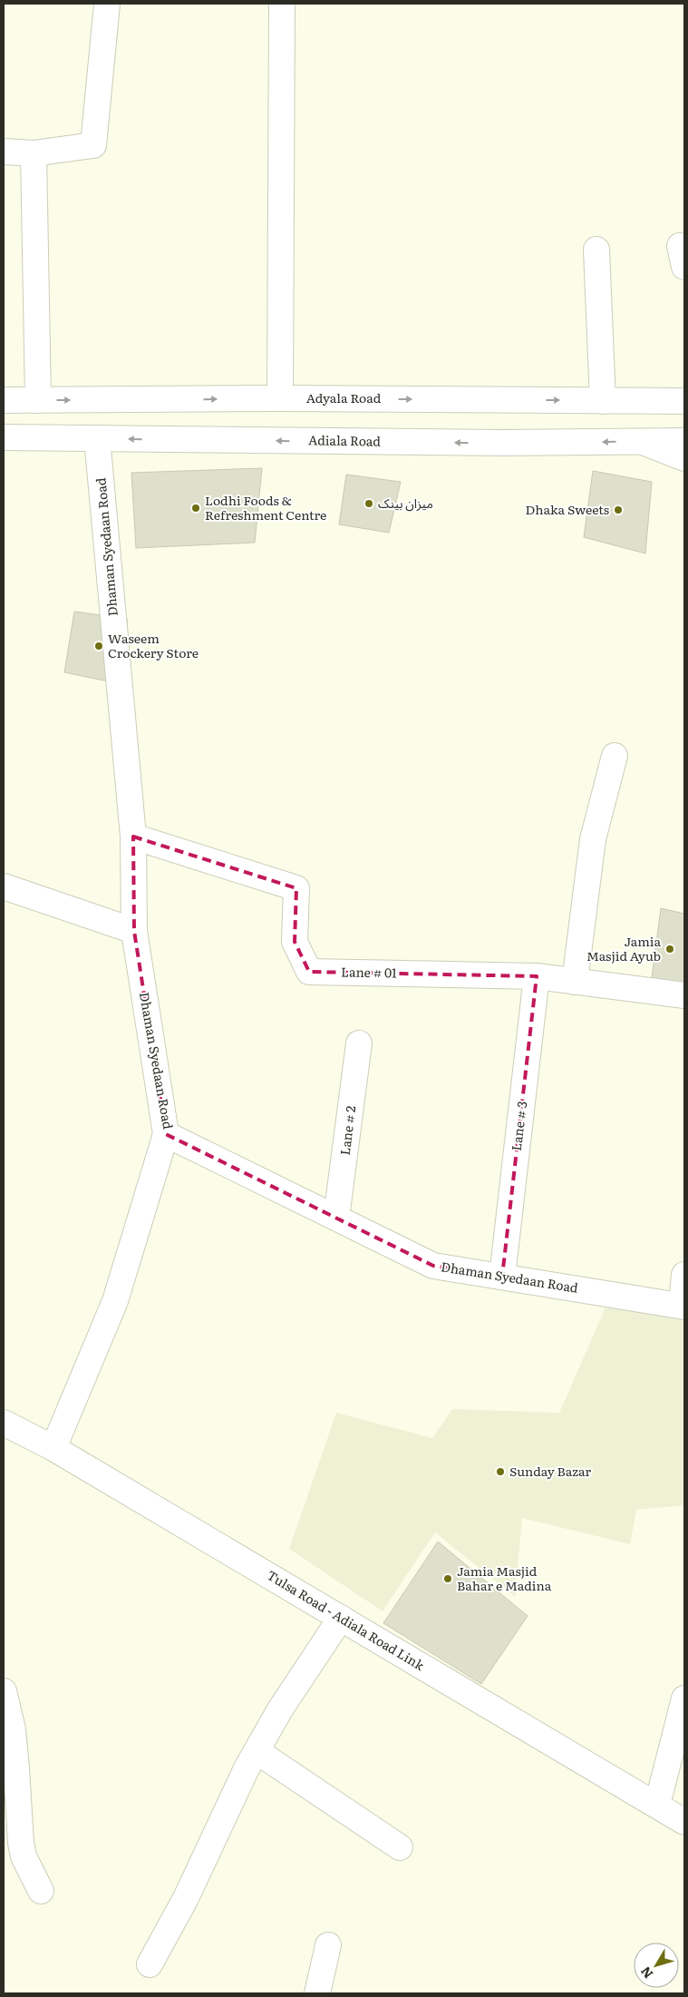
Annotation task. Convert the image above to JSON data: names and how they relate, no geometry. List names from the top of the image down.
{
  "streets": {
    "street": [
      "Adyala Road",
      "Adiala Road",
      "Dhaman Syedaan Road",
      "Lane # 01",
      "Lane # 3",
      "Lane # 2",
      "Tulsa Road - Adiala Road Link"
    ]
  },
  "crossings": [
    ["Adiala Road", "Dhaman Syedaan Road"],
    ["Dhaman Syedaan Road", "Lane # 01"],
    ["Dhaman Syedaan Road", "Lane # 3"],
    ["Dhaman Syedaan Road", "Lane # 2"],
    ["Lane # 01", "Lane # 3"]
  ],
  "one_way": ["Adyala Road", "Adiala Road"],
  "places": [
    "میزان بینک",
    "Lodhi Foods & Refreshment Centre",
    "Dhaka Sweets",
    "Waseem Crockery Store",
    "Jamia Masjid Ayub",
    "Sunday Bazar",
    "Jamia Masjid Bahar e Madina"
  ],
  "north": "bottom left"
}
